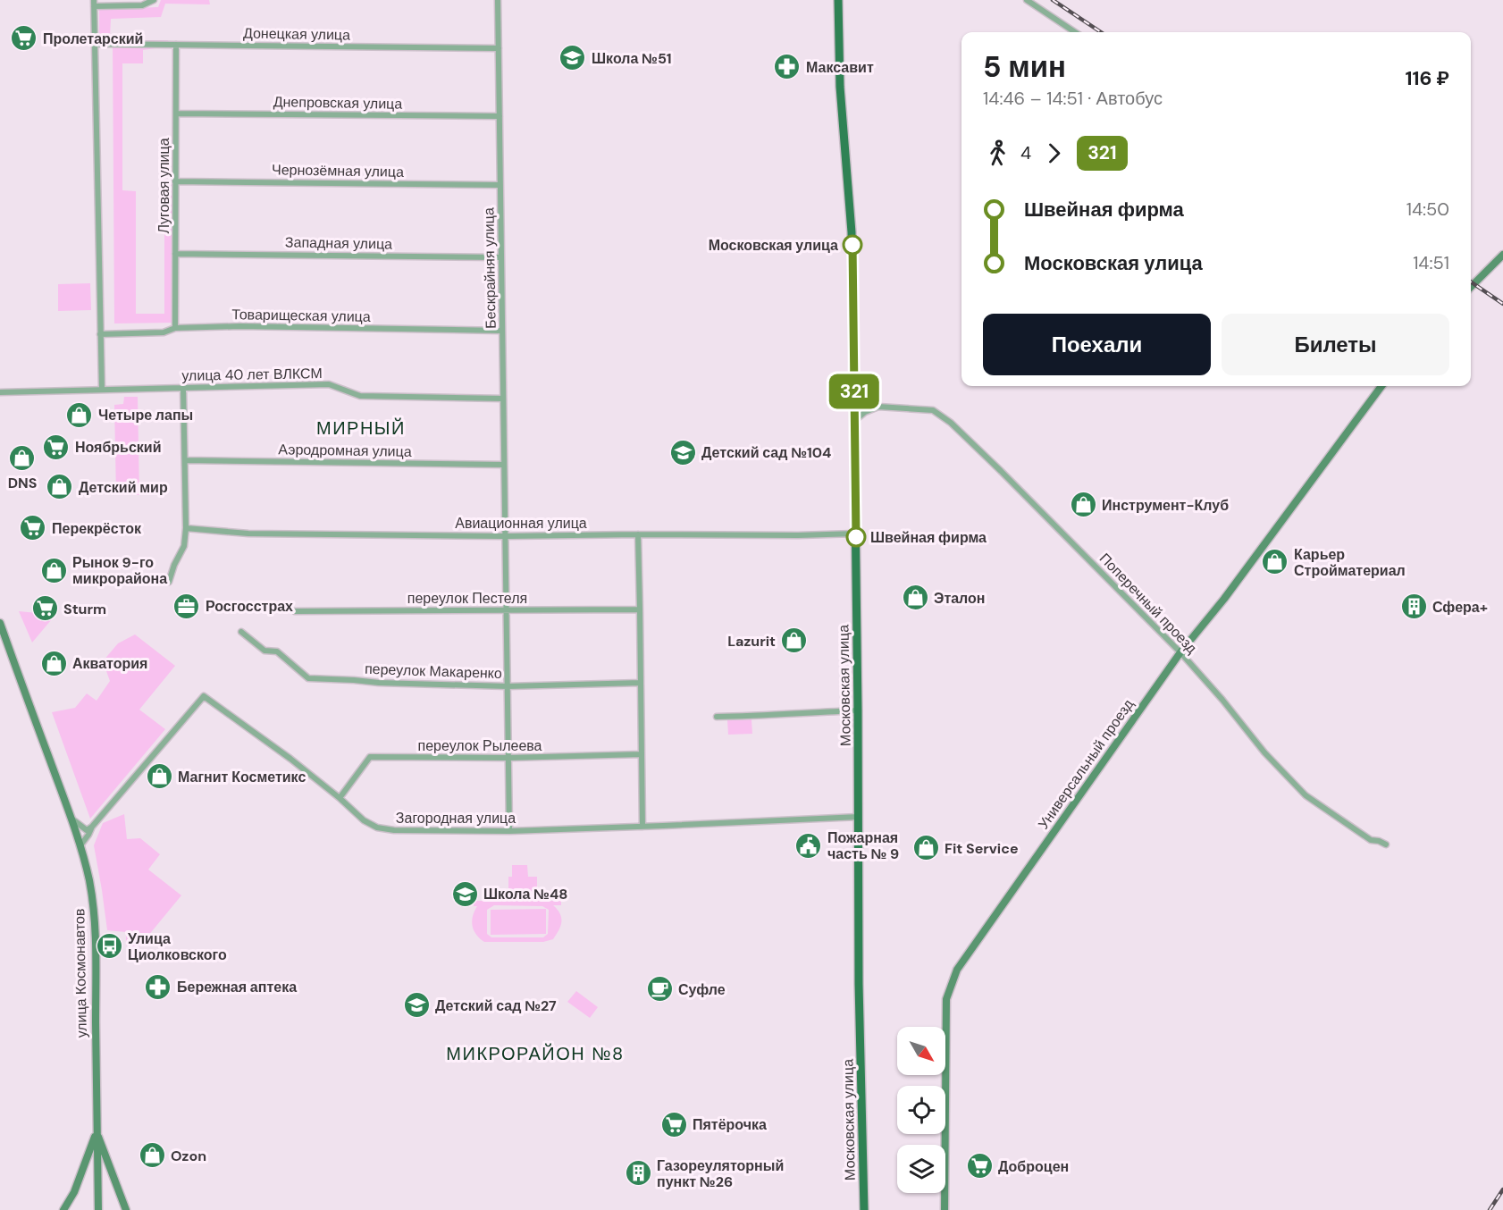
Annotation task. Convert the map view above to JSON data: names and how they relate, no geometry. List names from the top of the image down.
{
  "streets": {
    "main road": ["Московская улица"],
    "street": [
      "Донецкая улица",
      "Днепровская улица",
      "Чернозёмная улица",
      "Луговая улица",
      "Западная улица",
      "Бескрайняя улица",
      "Товарищеская улица",
      "улица 40 лет ВЛКСМ",
      "Аэродромная улица",
      "Авиационная улица",
      "переулок Пестеля",
      "Поперечный проезд",
      "переулок Макаренко",
      "переулок Рылеева",
      "Универсальный проезд",
      "Загородная улица",
      "улица Космонавтов"
    ]
  },
  "crossings": [
    ["Донецкая улица", "Луговая улица"],
    ["Донецкая улица", "Бескрайняя улица"],
    ["Днепровская улица", "Луговая улица"],
    ["Днепровская улица", "Бескрайняя улица"],
    ["Чернозёмная улица", "Луговая улица"],
    ["Чернозёмная улица", "Бескрайняя улица"],
    ["Луговая улица", "Западная улица"],
    ["Луговая улица", "Товарищеская улица"],
    ["Западная улица", "Бескрайняя улица"],
    ["Бескрайняя улица", "Товарищеская улица"],
    ["Бескрайняя улица", "улица 40 лет ВЛКСМ"],
    ["Бескрайняя улица", "Аэродромная улица"],
    ["Бескрайняя улица", "Авиационная улица"],
    ["Бескрайняя улица", "переулок Пестеля"],
    ["Бескрайняя улица", "переулок Макаренко"],
    ["Бескрайняя улица", "переулок Рылеева"],
    ["Бескрайняя улица", "Загородная улица"],
    ["Авиационная улица", "Московская улица"],
    ["Поперечный проезд", "Московская улица"],
    ["Поперечный проезд", "Универсальный проезд"],
    ["Московская улица", "Загородная улица"],
    ["переулок Рылеева", "Загородная улица"],
    ["Загородная улица", "улица Космонавтов"]
  ],
  "districts": ["МИРНЫЙ", "МИКРОРАЙОН №8"],
  "places": {
    "supermarket": [
      "Пролетарский",
      "Ноябрьский",
      "Перекрёсток",
      "Sturm",
      "Пятёрочка",
      "Доброцен"
    ],
    "school or university": [
      "Школа №51",
      "Детский сад №104",
      "Школа №48",
      "Детский сад №27"
    ],
    "pharmacy": ["Максавит", "Бережная аптека"],
    "other": ["Московская улица", "Швейная фирма"],
    "shop": [
      "Четыре лапы",
      "DNS",
      "Детский мир",
      "Инструмент-Клуб",
      "Карьер Стройматериал",
      "Рынок 9-го микрорайона",
      "Эталон",
      "Lazurit",
      "Акватория",
      "Магнит Косметикс",
      "Fit Service",
      "Ozon"
    ],
    "office": ["Росгосстрах"],
    "building": ["Сфера+", "Газореуляторный пункт №26"],
    "public building": ["Пожарная часть № 9"],
    "bus stop": ["Улица Циолковского"],
    "cafe": ["Суфле"]
  },
  "lines": ["bus line 321"],
  "north": "bottom right",
  "page": {
    "on_map": "321",
    "heading": ["5 мин", "14:46 – 14:51 · Автобус", "116 ₽"],
    "legs": ["4", "321"],
    "list": [
      {
        "name": "Швейная фирма",
        "value": "14:50"
      },
      {
        "name": "Московская улица",
        "value": "14:51"
      }
    ],
    "buttons": ["Поехали", "Билеты"]
  }
}
